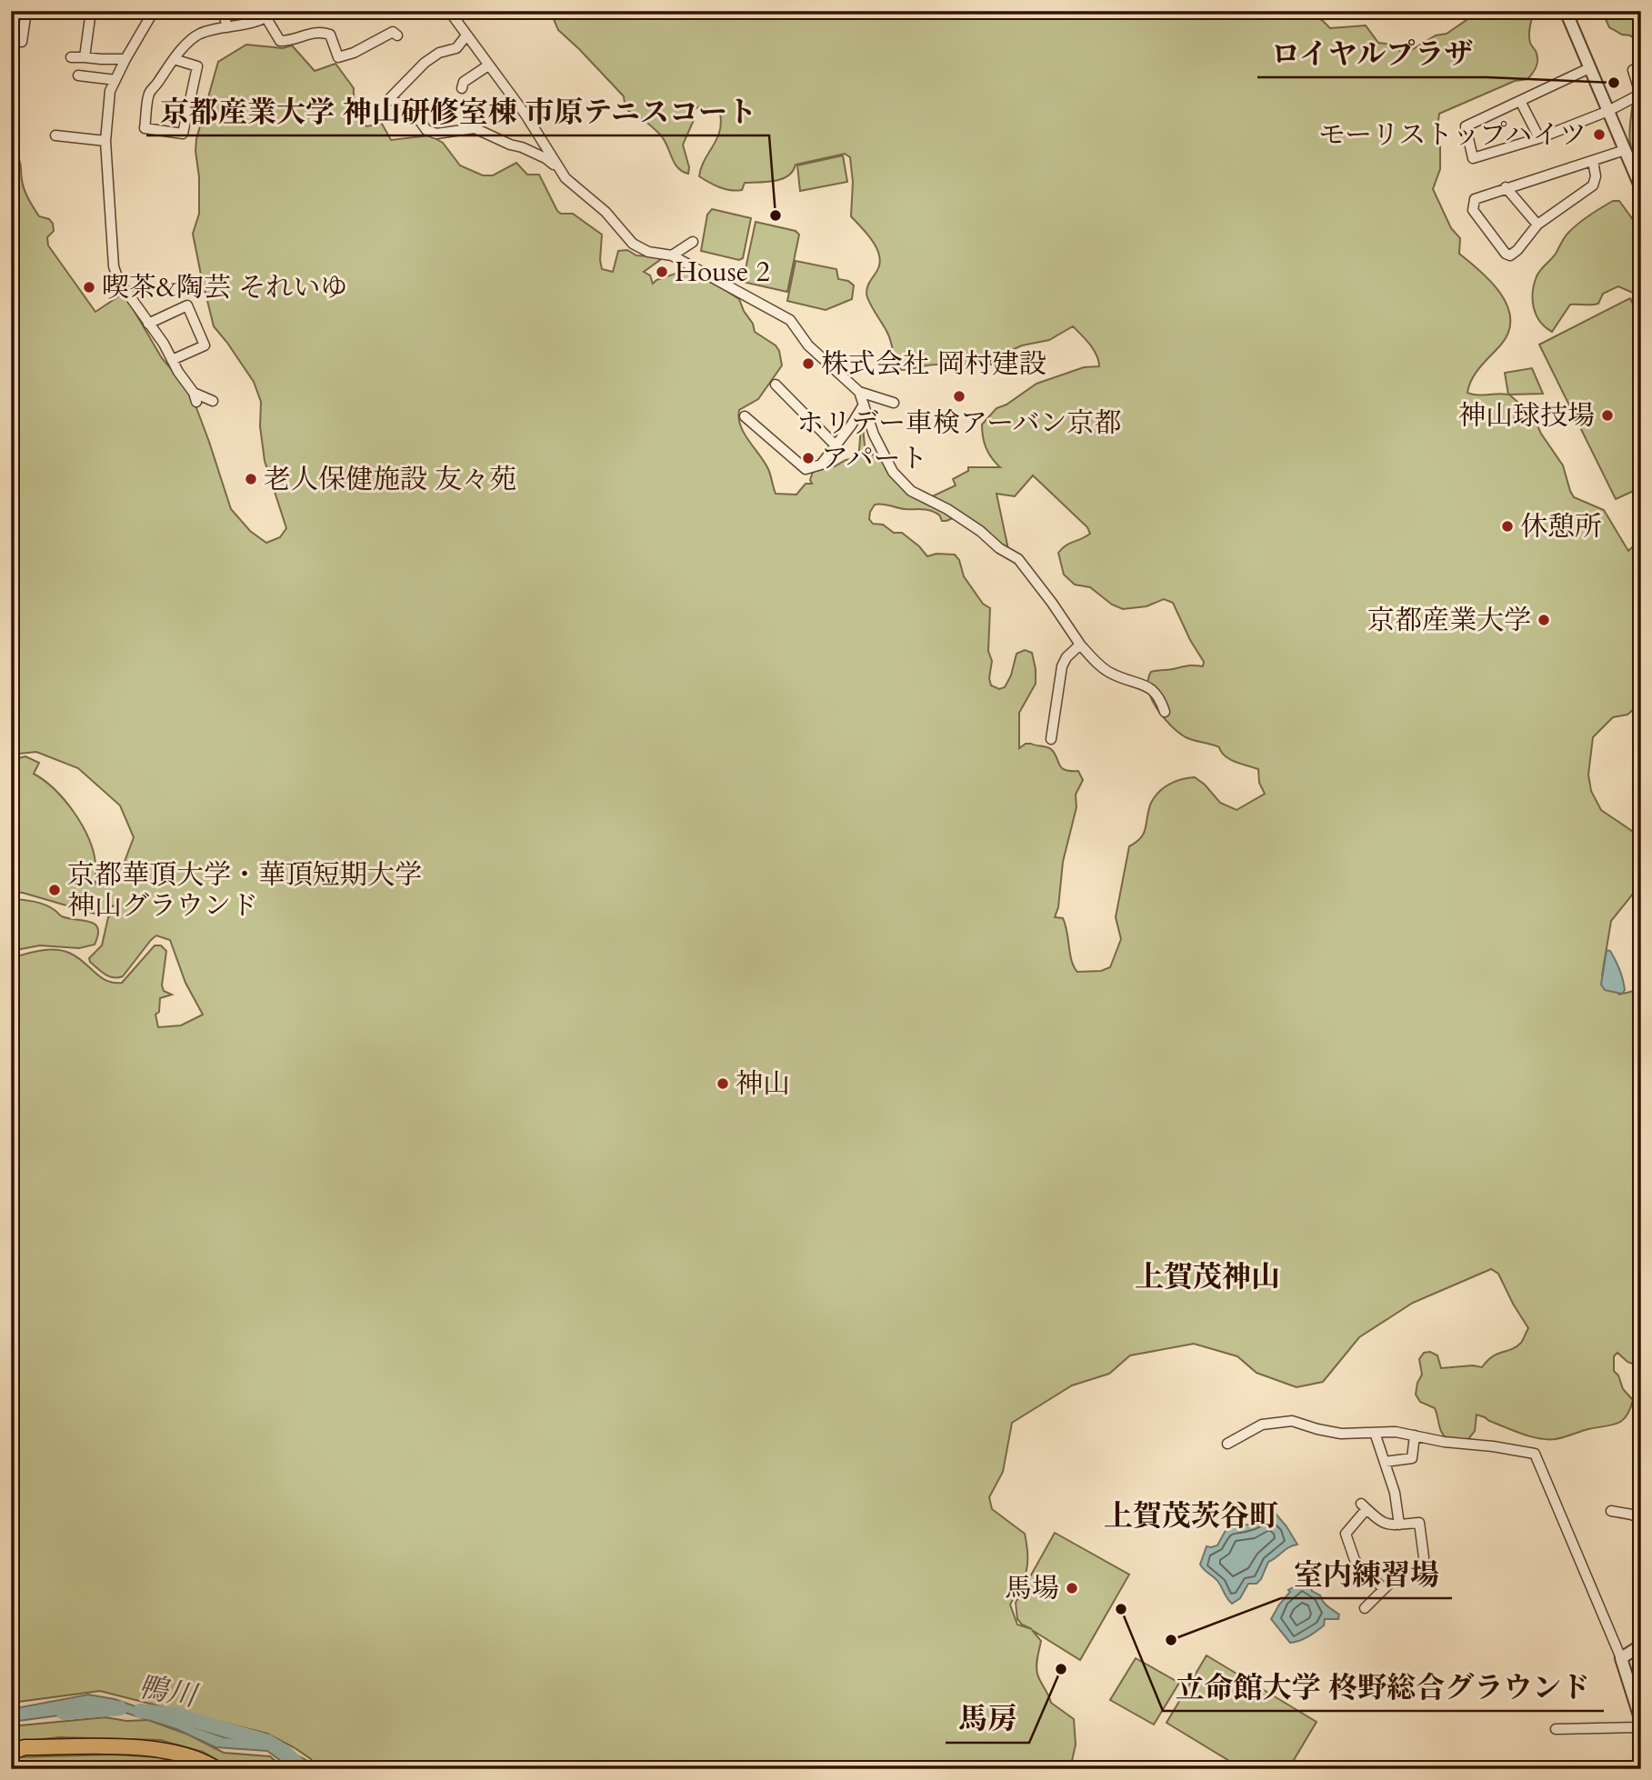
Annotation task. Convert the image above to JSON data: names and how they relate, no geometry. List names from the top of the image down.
{
  "districts": ["上賀茂神山", "上賀茂茨谷町"],
  "water": ["鴨川"],
  "places": [
    "ロイヤルプラザ",
    "モーリストップハイツ",
    "京都産業大学 神山研修室棟 市原テニスコート",
    "House 2",
    "喫茶&陶芸 それいゆ",
    "株式会社 岡村建設",
    "ホリデー車検アーバン京都",
    "神山球技場",
    "アパート",
    "老人保健施設 友々苑",
    "休憩所",
    "京都産業大学",
    "京都華頂大学・華頂短期大学 神山グラウンド",
    "神山",
    "馬場",
    "立命館大学 柊野総合グラウンド",
    "室内練習場",
    "馬房"
  ]
}
